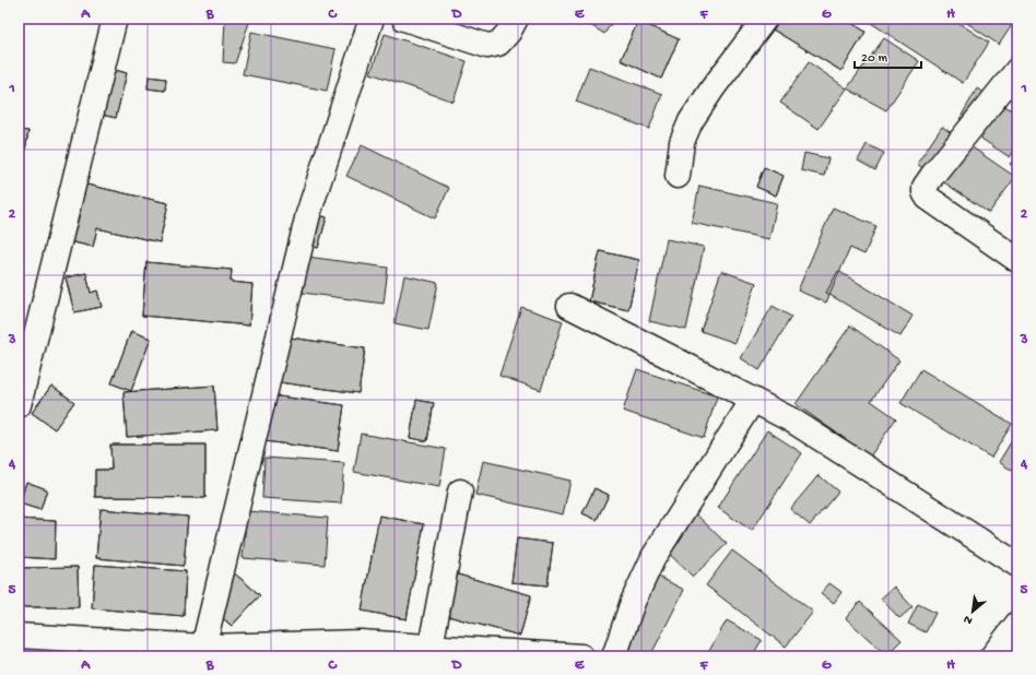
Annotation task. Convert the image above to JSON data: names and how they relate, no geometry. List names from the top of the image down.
{
  "scale_bar": "20 m",
  "north": "bottom left",
  "grid": {
    "columns": [
      "A",
      "B",
      "C",
      "D",
      "E",
      "F",
      "G",
      "H"
    ],
    "rows": [
      "1",
      "2",
      "3",
      "4",
      "5"
    ]
  }
}
